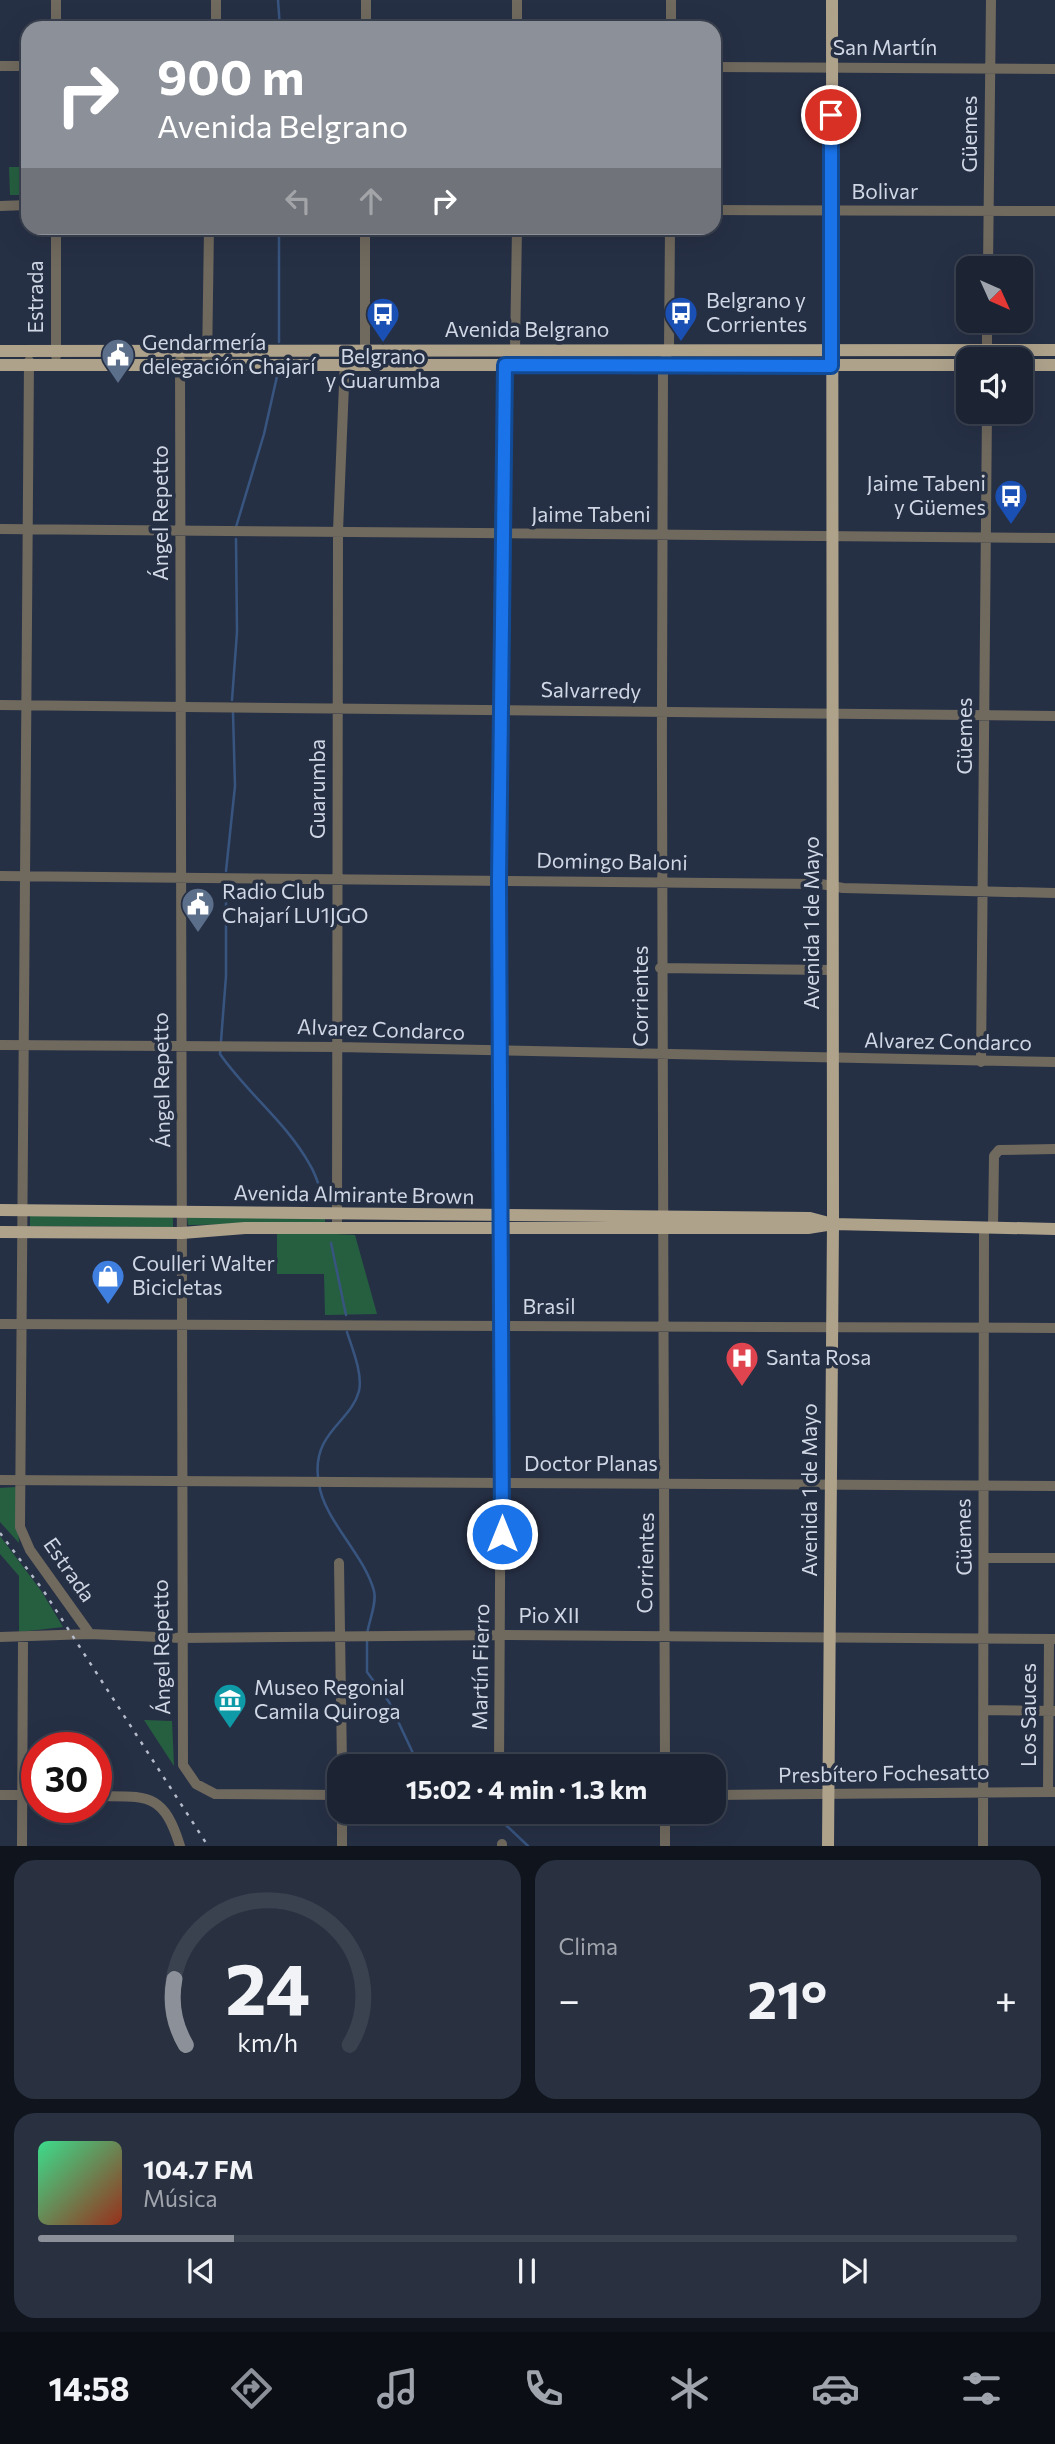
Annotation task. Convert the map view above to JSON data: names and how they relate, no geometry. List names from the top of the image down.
{
  "streets": {
    "main road": ["Avenida Belgrano", "Avenida 1 de Mayo", "Avenida Almirante Brown"],
    "street": [
      "San Martín",
      "Güemes",
      "Bolivar",
      "Estrada",
      "Ángel Repetto",
      "Jaime Tabeni",
      "Salvarredy",
      "Guarumba",
      "Domingo Baloni",
      "Corrientes",
      "Alvarez Condarco",
      "Brasil",
      "Doctor Planas",
      "Pio XII",
      "Martín Fierro",
      "Los Sauces",
      "Presbítero Fochesatto"
    ]
  },
  "crossings": [
    ["San Martín", "Güemes"],
    ["San Martín", "Avenida 1 de Mayo"],
    ["Güemes", "Bolivar"],
    ["Güemes", "Jaime Tabeni"],
    ["Güemes", "Salvarredy"],
    ["Güemes", "Domingo Baloni"],
    ["Güemes", "Alvarez Condarco"],
    ["Güemes", "Avenida Almirante Brown"],
    ["Güemes", "Brasil"],
    ["Güemes", "Doctor Planas"],
    ["Güemes", "Pio XII"],
    ["Güemes", "Presbítero Fochesatto"],
    ["Bolivar", "Avenida 1 de Mayo"],
    ["Estrada", "Avenida Belgrano"],
    ["Estrada", "Jaime Tabeni"],
    ["Estrada", "Salvarredy"],
    ["Estrada", "Domingo Baloni"],
    ["Estrada", "Alvarez Condarco"],
    ["Estrada", "Avenida Almirante Brown"],
    ["Estrada", "Brasil"],
    ["Estrada", "Doctor Planas"],
    ["Estrada", "Pio XII"],
    ["Avenida Belgrano", "Ángel Repetto"],
    ["Avenida Belgrano", "Guarumba"],
    ["Avenida Belgrano", "Avenida 1 de Mayo"],
    ["Avenida Belgrano", "Corrientes"],
    ["Avenida Belgrano", "Martín Fierro"],
    ["Ángel Repetto", "Jaime Tabeni"],
    ["Ángel Repetto", "Salvarredy"],
    ["Ángel Repetto", "Domingo Baloni"],
    ["Ángel Repetto", "Alvarez Condarco"],
    ["Ángel Repetto", "Avenida Almirante Brown"],
    ["Ángel Repetto", "Brasil"],
    ["Ángel Repetto", "Doctor Planas"],
    ["Ángel Repetto", "Pio XII"],
    ["Jaime Tabeni", "Guarumba"],
    ["Jaime Tabeni", "Avenida 1 de Mayo"],
    ["Jaime Tabeni", "Corrientes"],
    ["Jaime Tabeni", "Martín Fierro"],
    ["Salvarredy", "Guarumba"],
    ["Salvarredy", "Avenida 1 de Mayo"],
    ["Salvarredy", "Corrientes"],
    ["Salvarredy", "Martín Fierro"],
    ["Guarumba", "Domingo Baloni"],
    ["Guarumba", "Alvarez Condarco"],
    ["Guarumba", "Avenida Almirante Brown"],
    ["Domingo Baloni", "Avenida 1 de Mayo"],
    ["Domingo Baloni", "Corrientes"],
    ["Domingo Baloni", "Martín Fierro"],
    ["Avenida 1 de Mayo", "Alvarez Condarco"],
    ["Avenida 1 de Mayo", "Avenida Almirante Brown"],
    ["Avenida 1 de Mayo", "Brasil"],
    ["Avenida 1 de Mayo", "Doctor Planas"],
    ["Avenida 1 de Mayo", "Pio XII"],
    ["Avenida 1 de Mayo", "Presbítero Fochesatto"],
    ["Corrientes", "Alvarez Condarco"],
    ["Corrientes", "Avenida Almirante Brown"],
    ["Corrientes", "Brasil"],
    ["Corrientes", "Doctor Planas"],
    ["Corrientes", "Pio XII"],
    ["Alvarez Condarco", "Martín Fierro"],
    ["Avenida Almirante Brown", "Martín Fierro"],
    ["Brasil", "Martín Fierro"],
    ["Doctor Planas", "Martín Fierro"],
    ["Pio XII", "Martín Fierro"],
    ["Pio XII", "Los Sauces"],
    ["Los Sauces", "Presbítero Fochesatto"]
  ],
  "places": {
    "bus stop": ["Belgrano y Corrientes", "Belgrano y Guarumba", "Jaime Tabeni y Güemes"],
    "public building": ["Gendarmería delegación Chajarí", "Radio Club Chajarí LU1JGO"],
    "shop": ["Coulleri Walter Bicicletas"],
    "hospital": ["Santa Rosa"],
    "museum": ["Museo Regonial Camila Quiroga"]
  },
  "north": "bottom right",
  "page": {
    "turn": ["900 m", "Avenida Belgrano"],
    "limit": "30",
    "trip": "15:02 · 4 min · 1.3 km",
    "tile": "Clima",
    "heat": ["−", "21°", "+"],
    "song": ["104.7 FM", "Música"],
    "tabs": "14:58",
    "gauge": ["24", "km/h"]
  }
}
